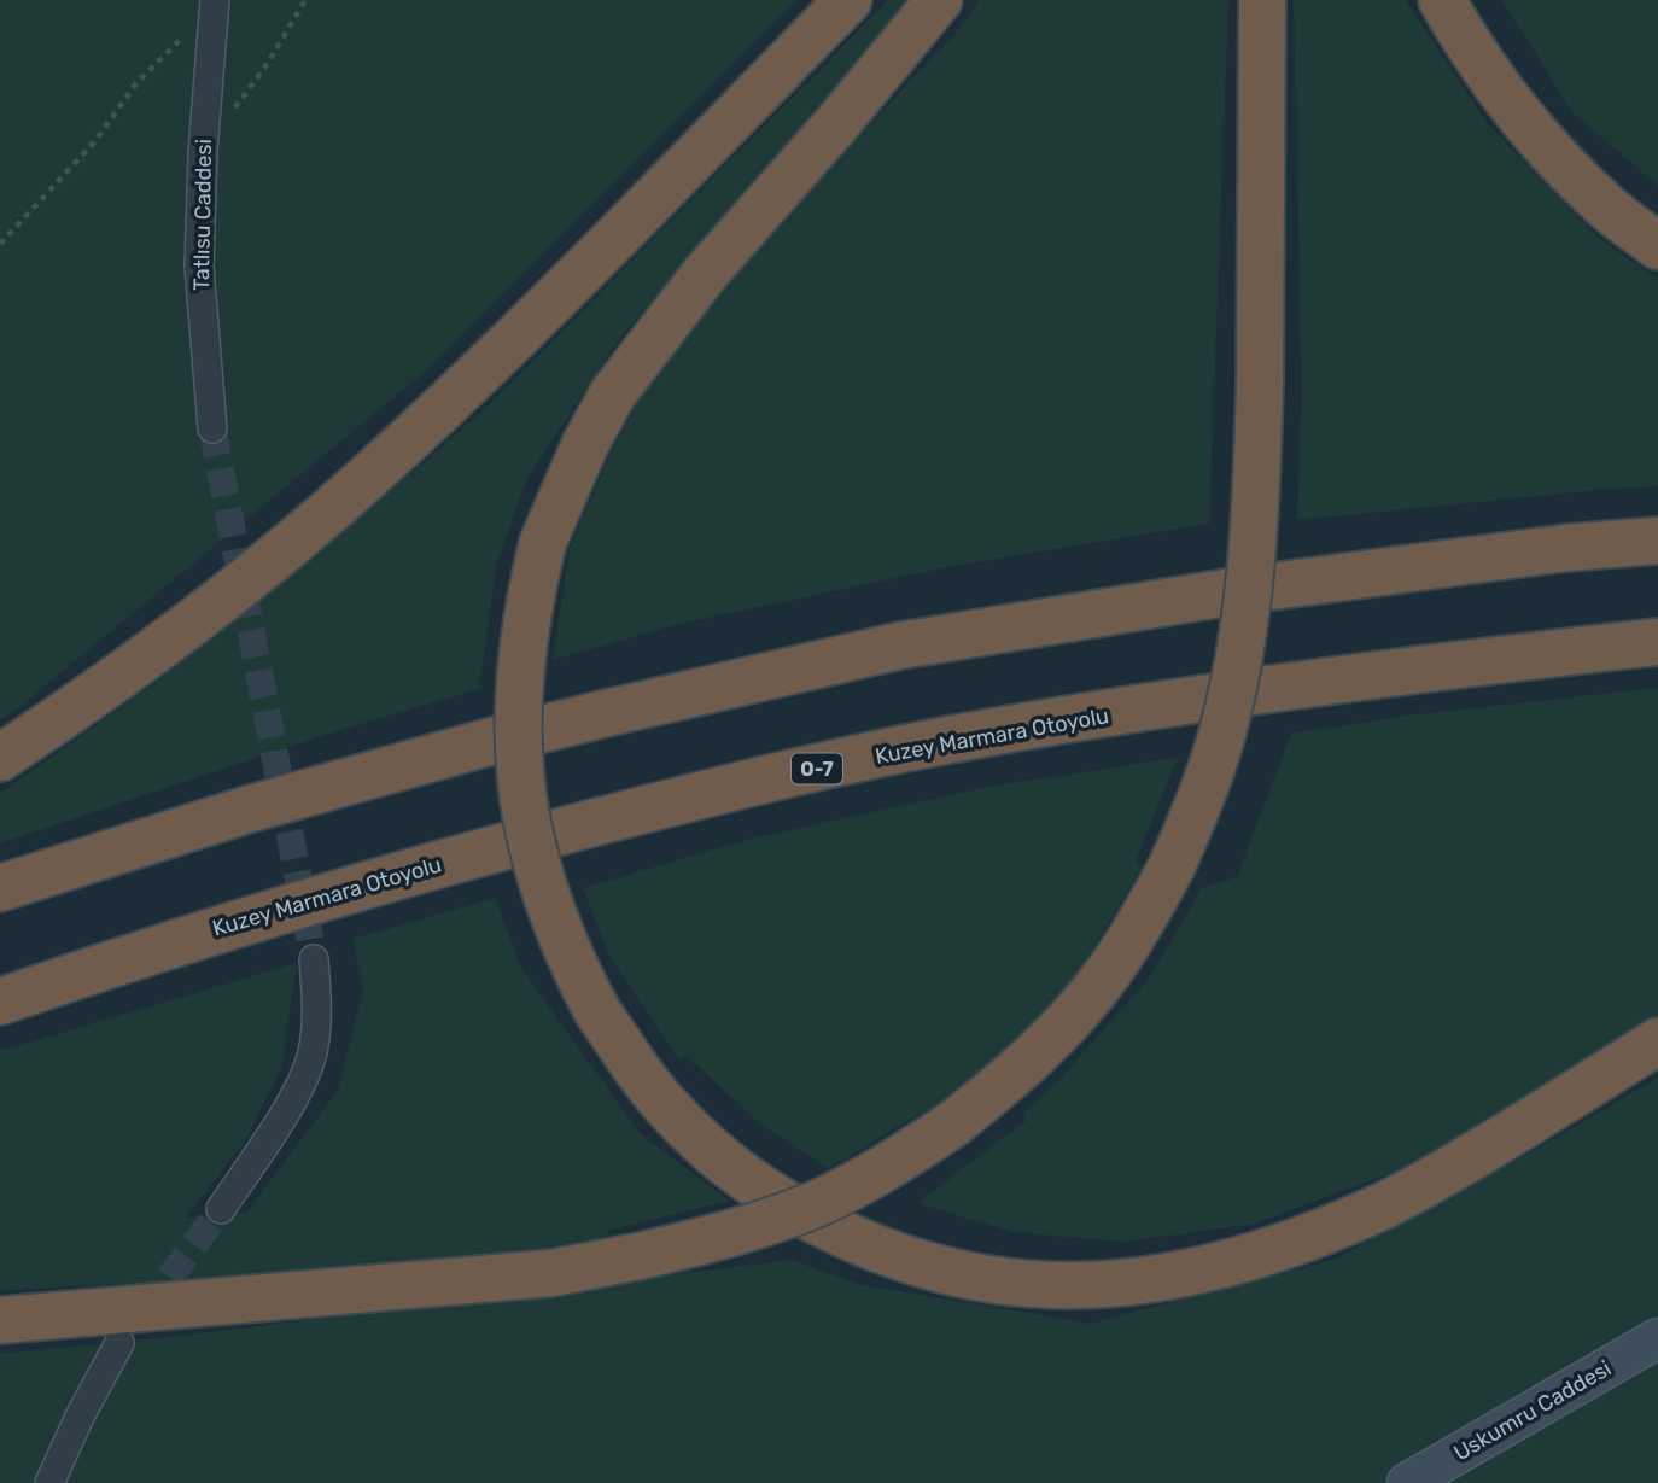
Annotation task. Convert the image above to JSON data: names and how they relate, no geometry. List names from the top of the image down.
{
  "streets": {
    "highway": ["Kuzey Marmara Otoyolu", "O-7"],
    "main road": ["Uskumru Caddesi"],
    "street": ["Tatlısu Caddesi"]
  }
}
